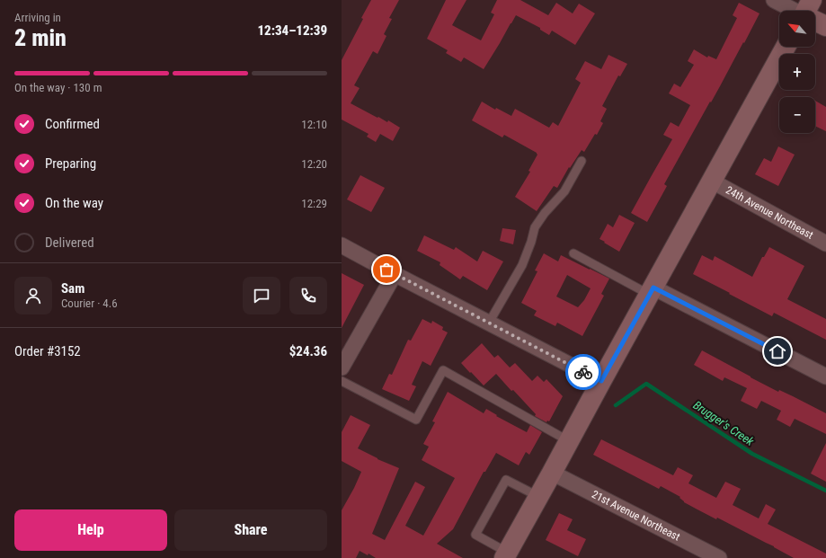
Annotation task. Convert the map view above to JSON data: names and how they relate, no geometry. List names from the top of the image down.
{
  "streets": {
    "street": ["24th Avenue Northeast", "21st Avenue Northeast"]
  },
  "water": ["Brugger's Creek"],
  "north": "top left",
  "page": {
    "heading": ["2 min", "Arriving in", "12:34–12:39"],
    "panel": [
      "Sam",
      "Courier · 4.6",
      "Order #3152",
      "$24.36"
    ],
    "map_buttons": ["+", "−"],
    "bar": "On the way · 130 m",
    "list": [
      ["Confirmed", "12:10"],
      ["Preparing", "12:20"],
      ["On the way", "12:29"],
      "Delivered"
    ],
    "buttons": ["Help", "Share"]
  }
}
